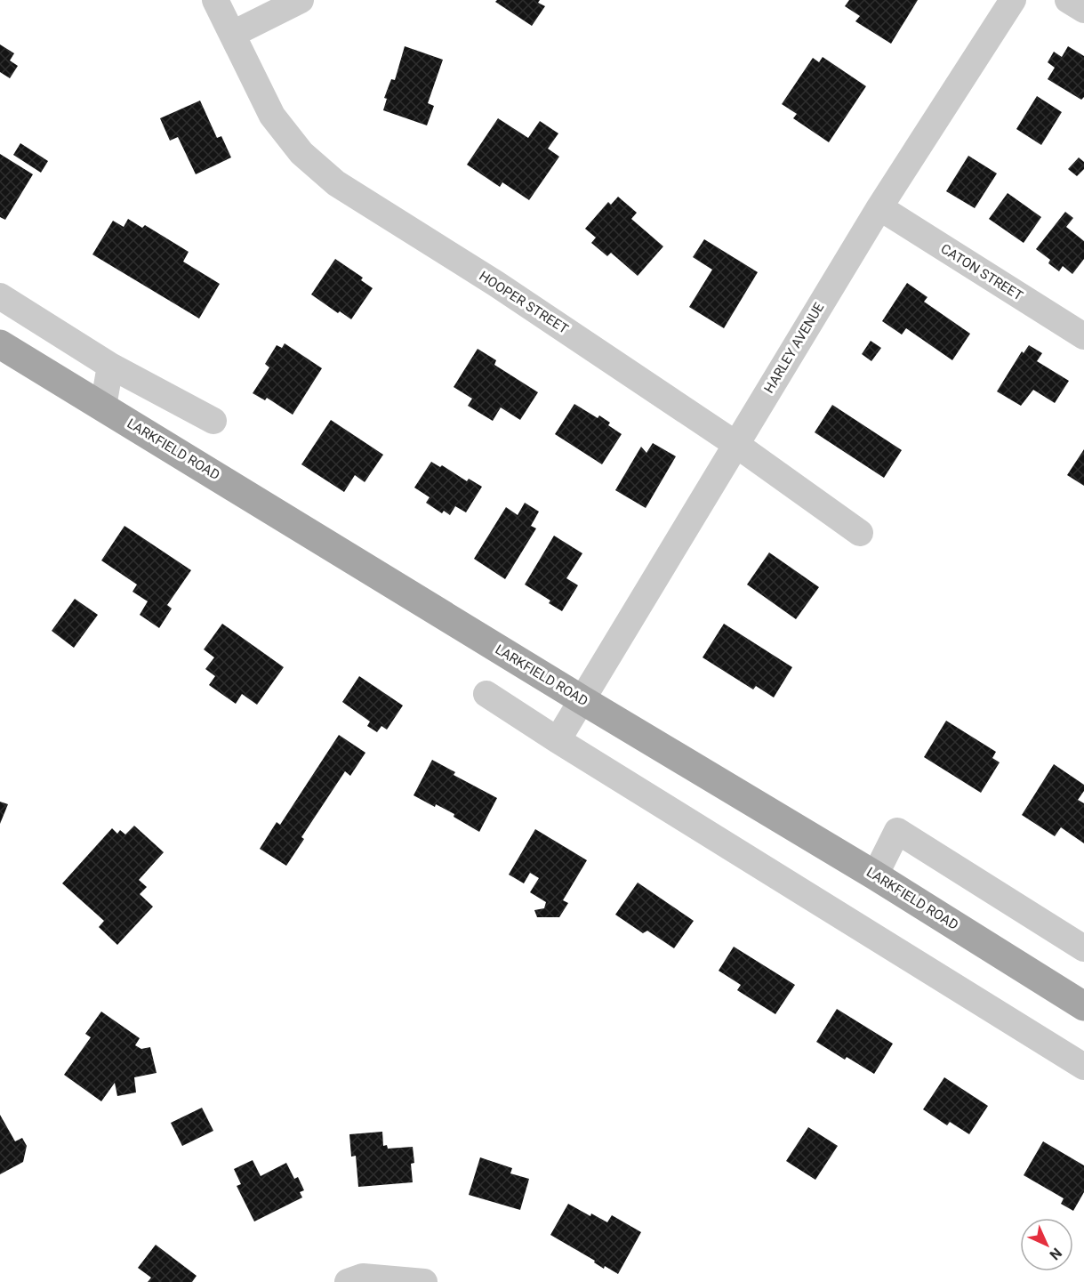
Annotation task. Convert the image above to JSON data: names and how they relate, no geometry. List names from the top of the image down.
{
  "streets": {
    "main road": ["LARKFIELD ROAD"],
    "street": ["CATON STREET", "HOOPER STREET", "HARLEY AVENUE"]
  },
  "crossings": [
    ["CATON STREET", "HARLEY AVENUE"],
    ["HOOPER STREET", "HARLEY AVENUE"],
    ["HARLEY AVENUE", "LARKFIELD ROAD"]
  ],
  "north": "bottom right"
}
